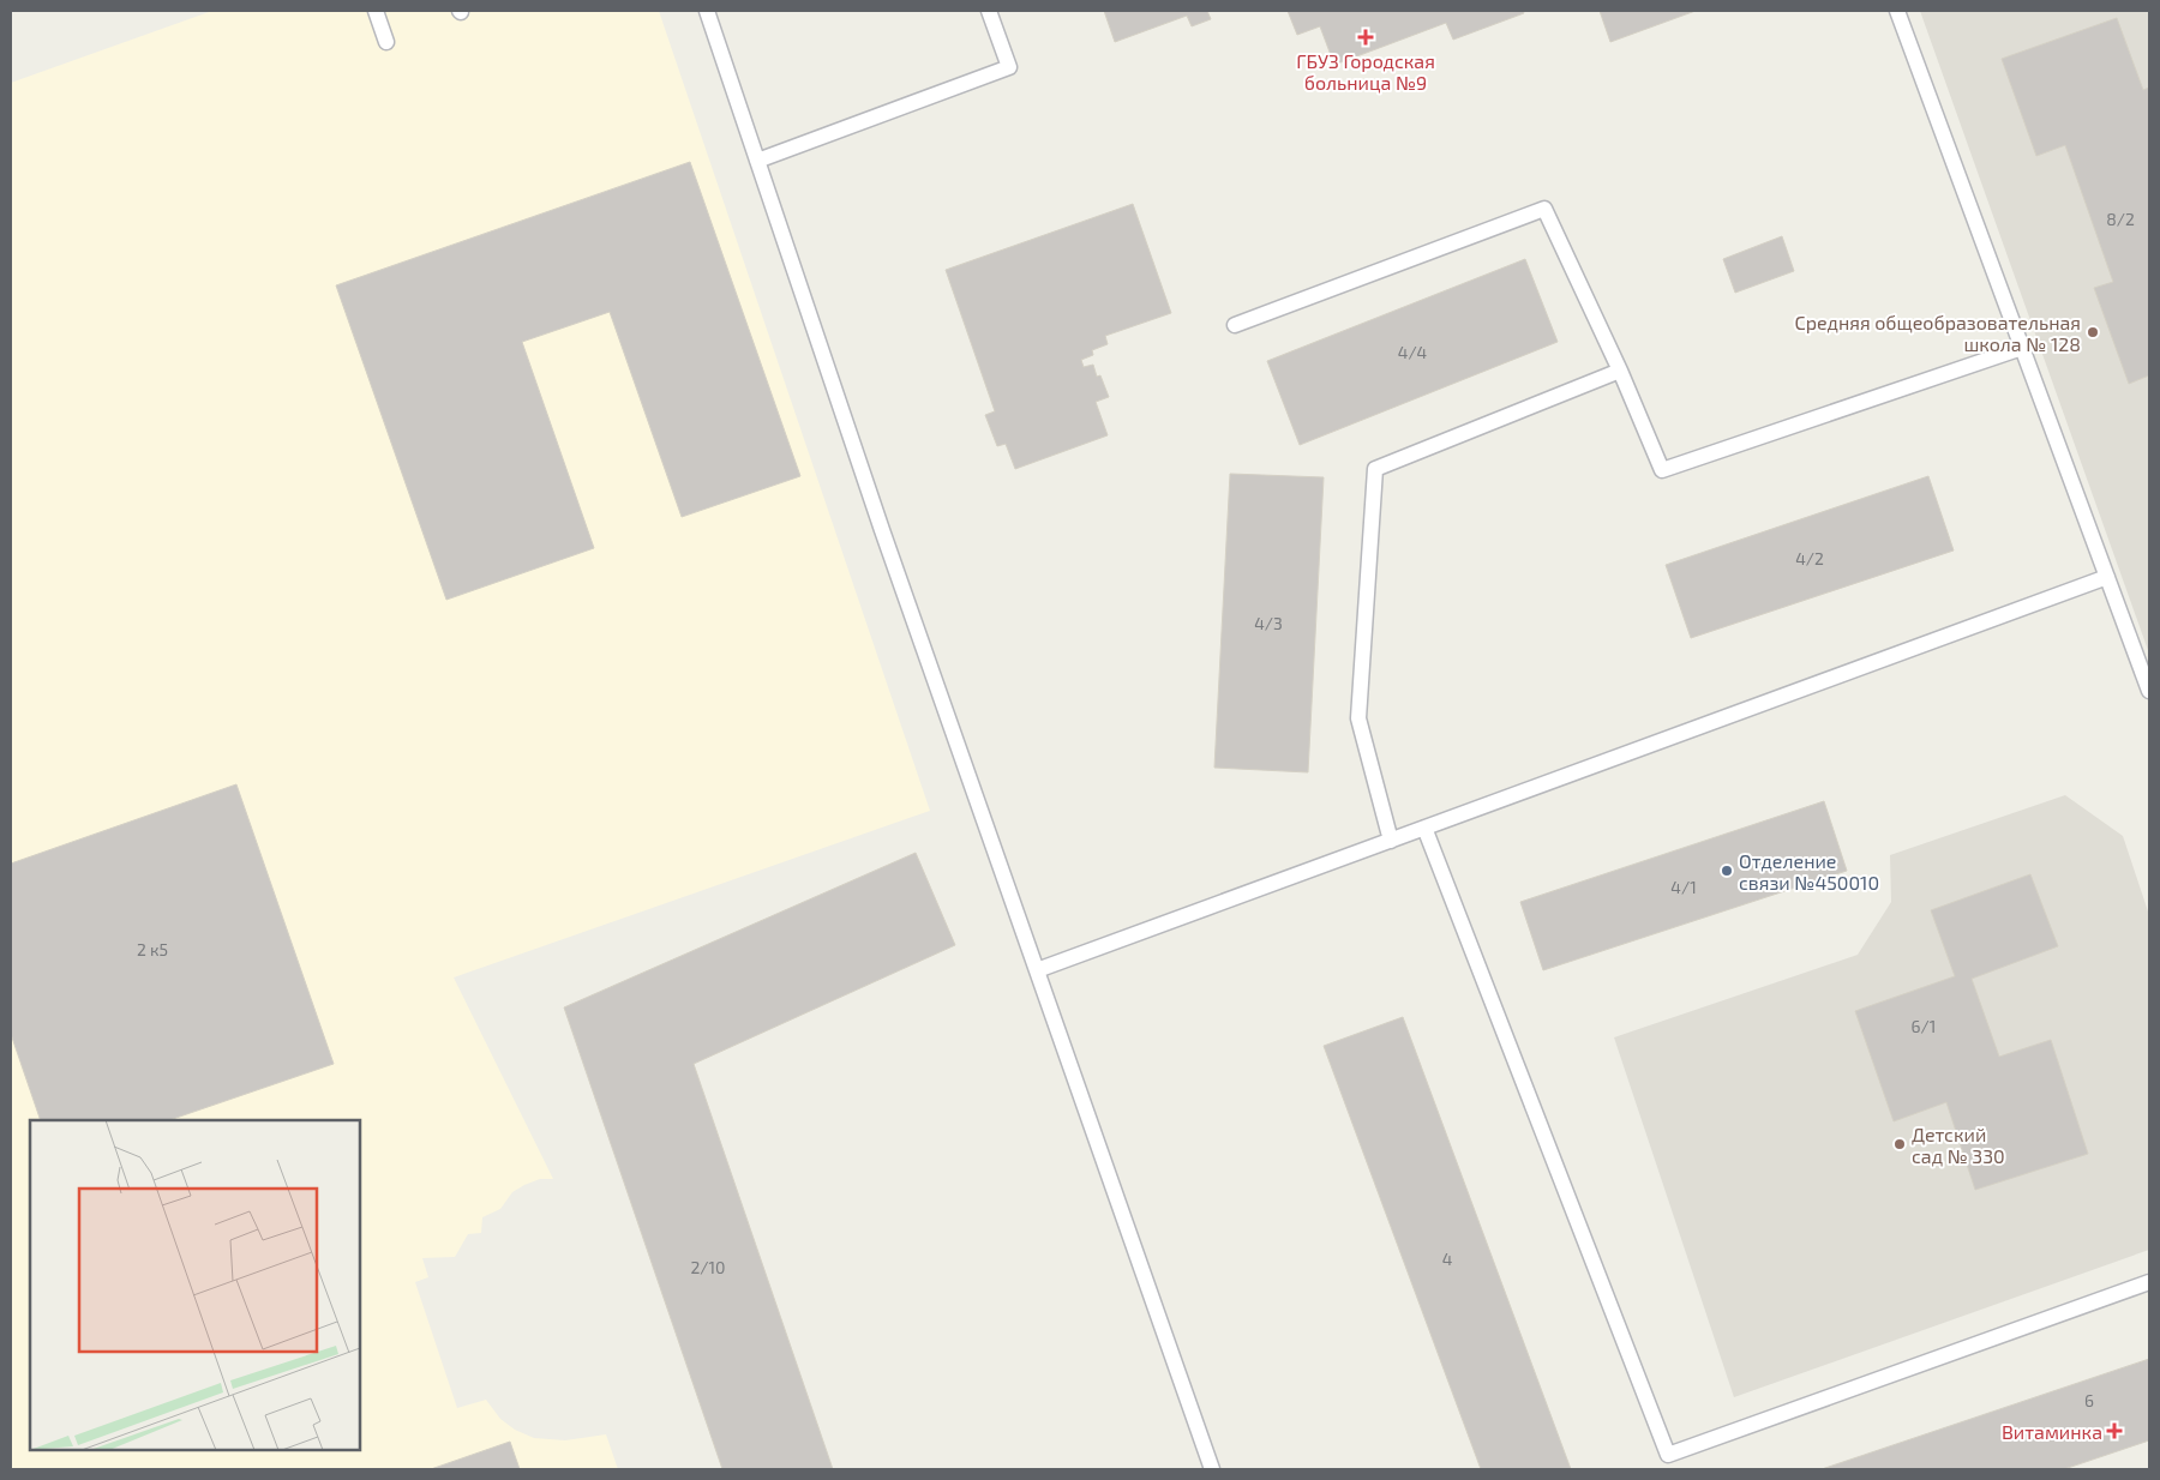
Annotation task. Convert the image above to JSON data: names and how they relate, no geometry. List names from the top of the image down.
{
  "places": {
    "health": ["ГБУЗ Городская больница №9", "Витаминка"],
    "other": ["Средняя общеобразовательная школа № 128", "Отделение связи №450010", "Детский сад № 330"]
  },
  "house_numbers": [
    "8/2",
    "4/4",
    "4/2",
    "4/3",
    "4/1",
    "2 к5",
    "6/1",
    "4",
    "2/10",
    "6"
  ]
}
